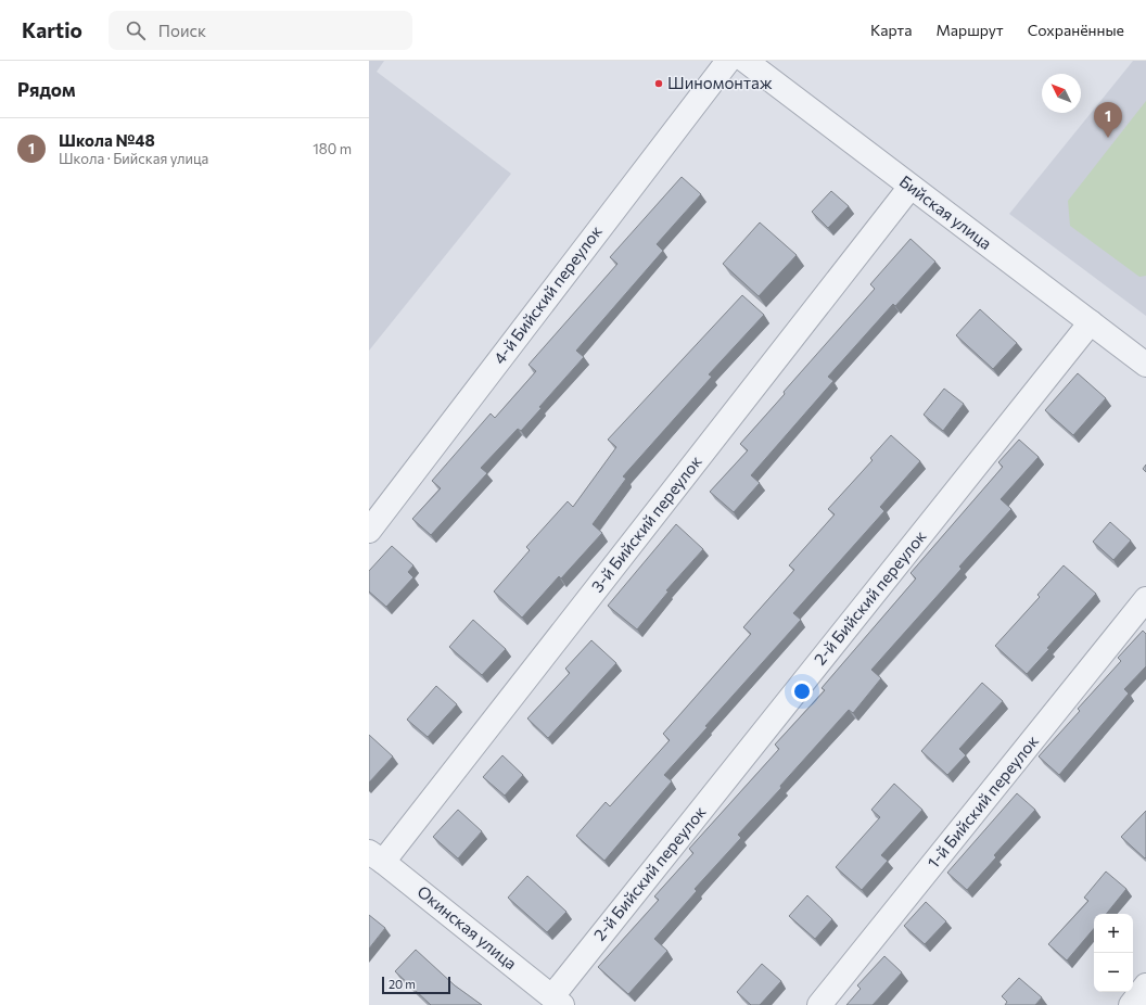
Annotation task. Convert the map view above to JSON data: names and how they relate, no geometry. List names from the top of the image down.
{
  "streets": {
    "street": [
      "Бийская улица",
      "4-й Бийский переулок",
      "3-й Бийский переулок",
      "2-й Бийский переулок",
      "1-й Бийский переулок",
      "Окинская улица"
    ]
  },
  "crossings": [
    ["Бийская улица", "3-й Бийский переулок"],
    ["Бийская улица", "2-й Бийский переулок"],
    ["3-й Бийский переулок", "Окинская улица"],
    ["2-й Бийский переулок", "Окинская улица"]
  ],
  "places": ["Шиномонтаж"],
  "scale_bar": "20 m",
  "north": "top left",
  "page": {
    "header": "Kartio",
    "search": "Поиск",
    "nav": ["Карта", "Маршрут", "Сохранённые"],
    "heading": "Рядом",
    "pins": "1",
    "list": [
      {
        "mark": "1",
        "name": "Школа №48",
        "note": "Школа · Бийская улица",
        "value": "180 m"
      }
    ],
    "map_buttons": ["+", "−"],
    "scale": "20 m"
  }
}
